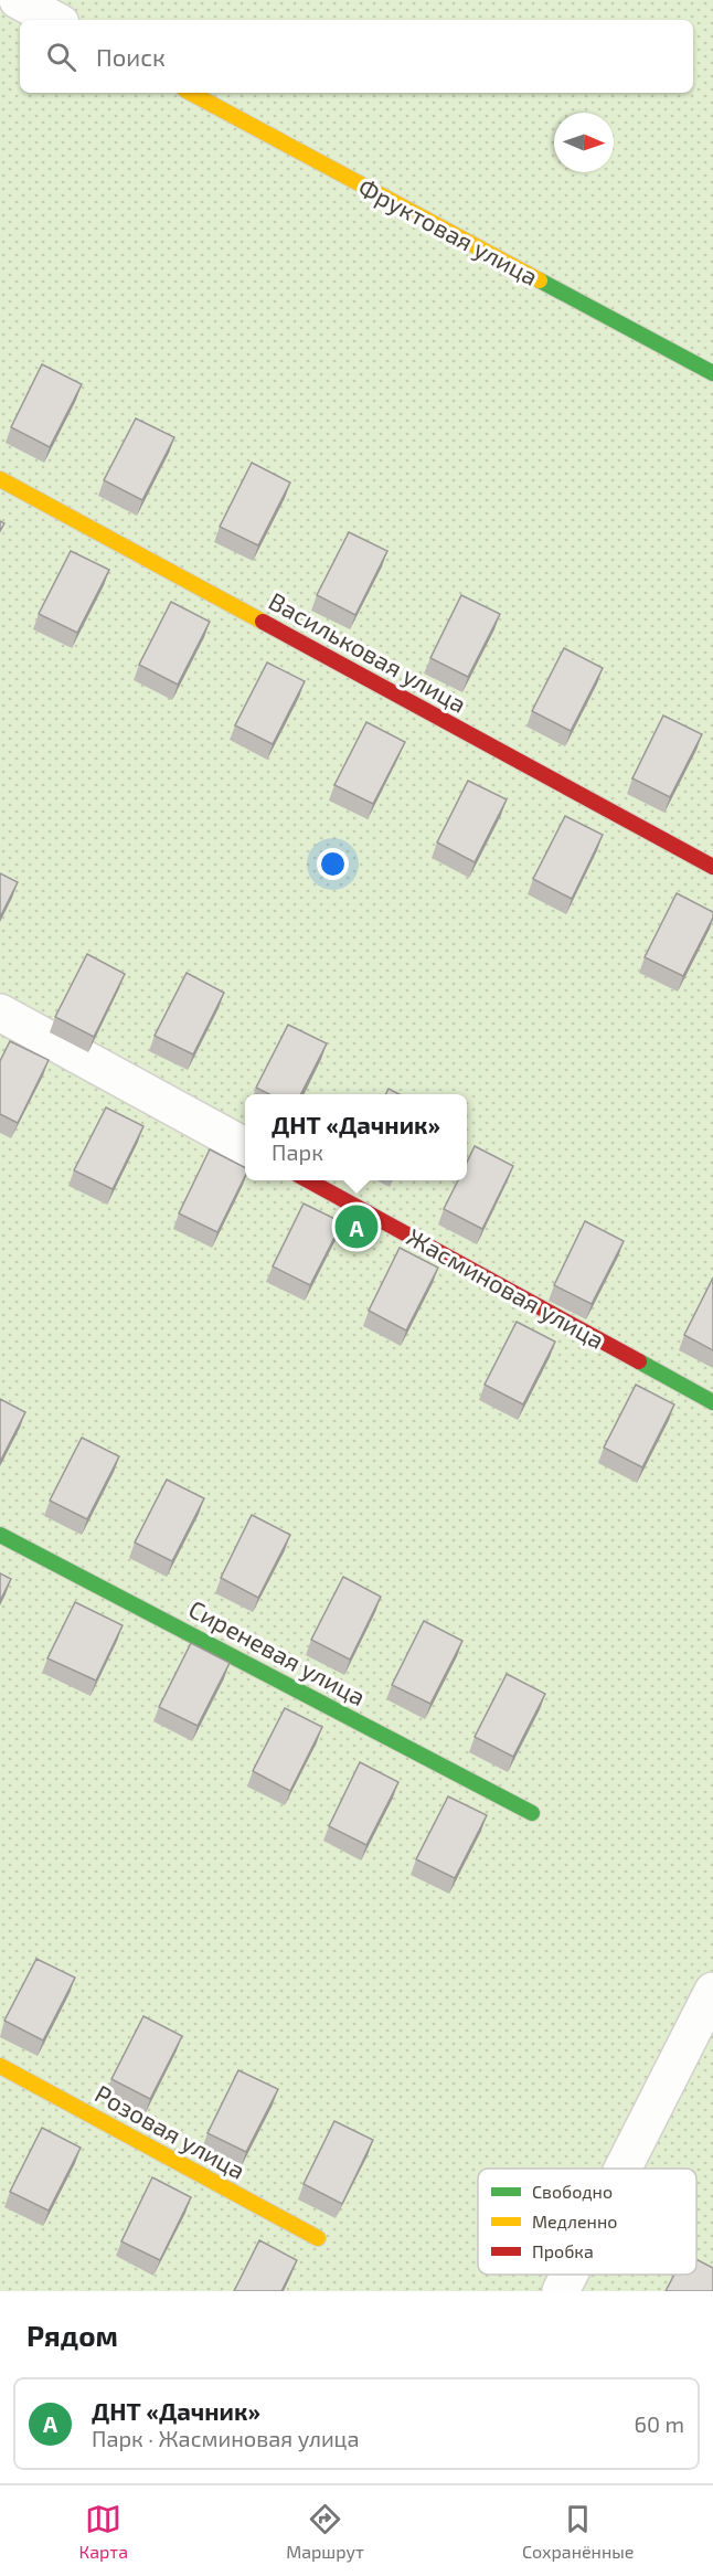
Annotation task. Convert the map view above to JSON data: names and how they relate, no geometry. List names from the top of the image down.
{
  "streets": {
    "street": [
      "Фруктовая улица",
      "Васильковая улица",
      "Жасминовая улица",
      "Сиреневая улица",
      "Розовая улица"
    ]
  },
  "legend": ["Свободно", "Медленно", "Пробка"],
  "north": "right",
  "page": {
    "search": "Поиск",
    "popup": ["ДНТ «Дачник»", "Парк"],
    "pins": "A",
    "heading": "Рядом",
    "list": [
      {
        "mark": "A",
        "name": "ДНТ «Дачник»",
        "note": "Парк · Жасминовая улица",
        "value": "60 m"
      }
    ],
    "nav": ["Карта", "Маршрут", "Сохранённые"]
  }
}
